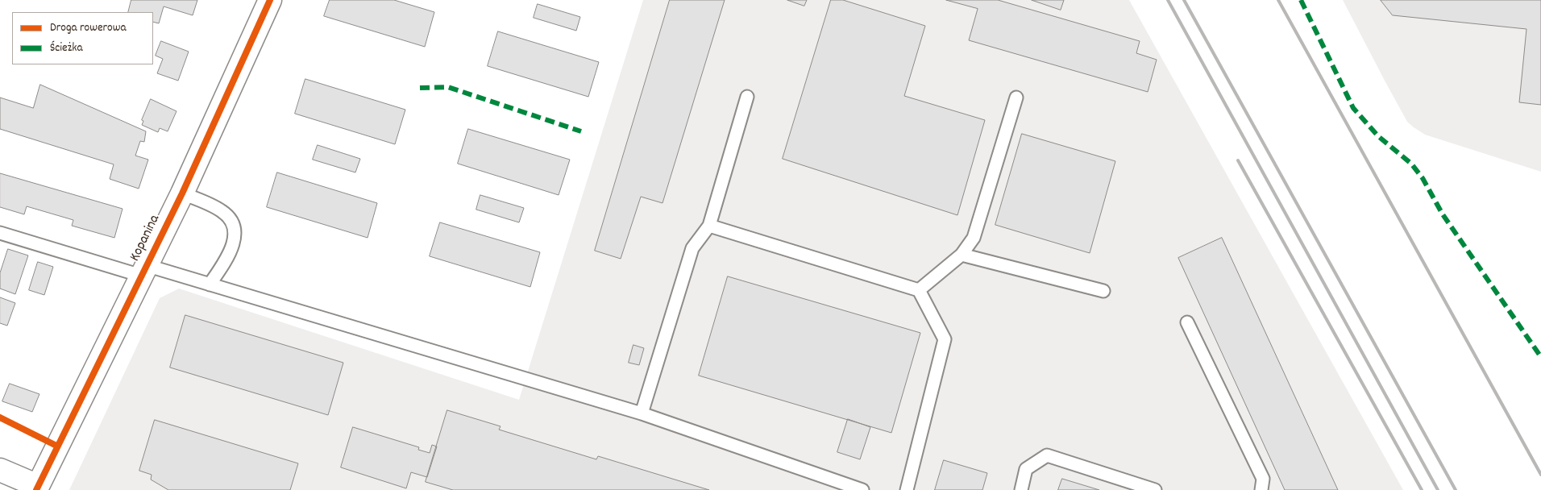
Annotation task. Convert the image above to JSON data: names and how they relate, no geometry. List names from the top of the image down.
{
  "streets": {
    "street": ["Kopanina"]
  },
  "legend": ["Droga rowerowa", "Ścieżka"]
}
